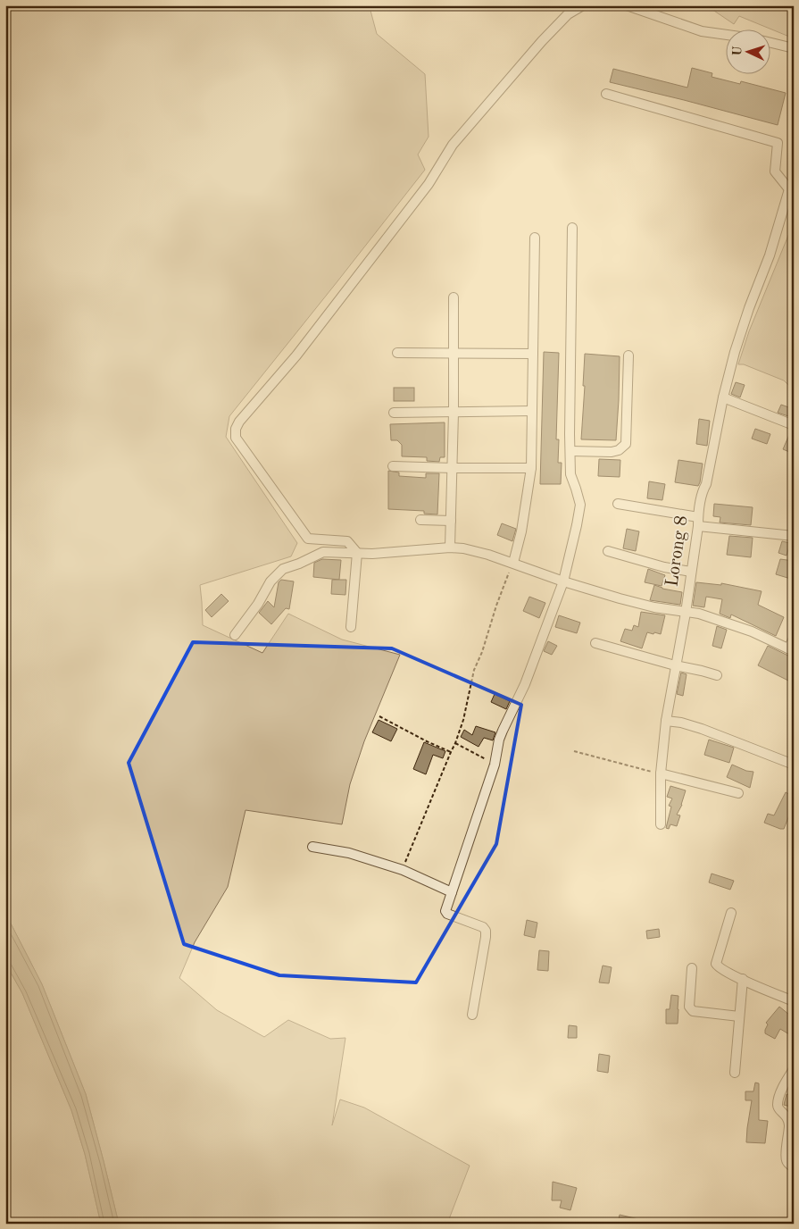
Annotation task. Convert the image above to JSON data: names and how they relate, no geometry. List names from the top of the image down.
{
  "streets": {
    "street": ["Lorong 8"]
  },
  "north": "left"
}
